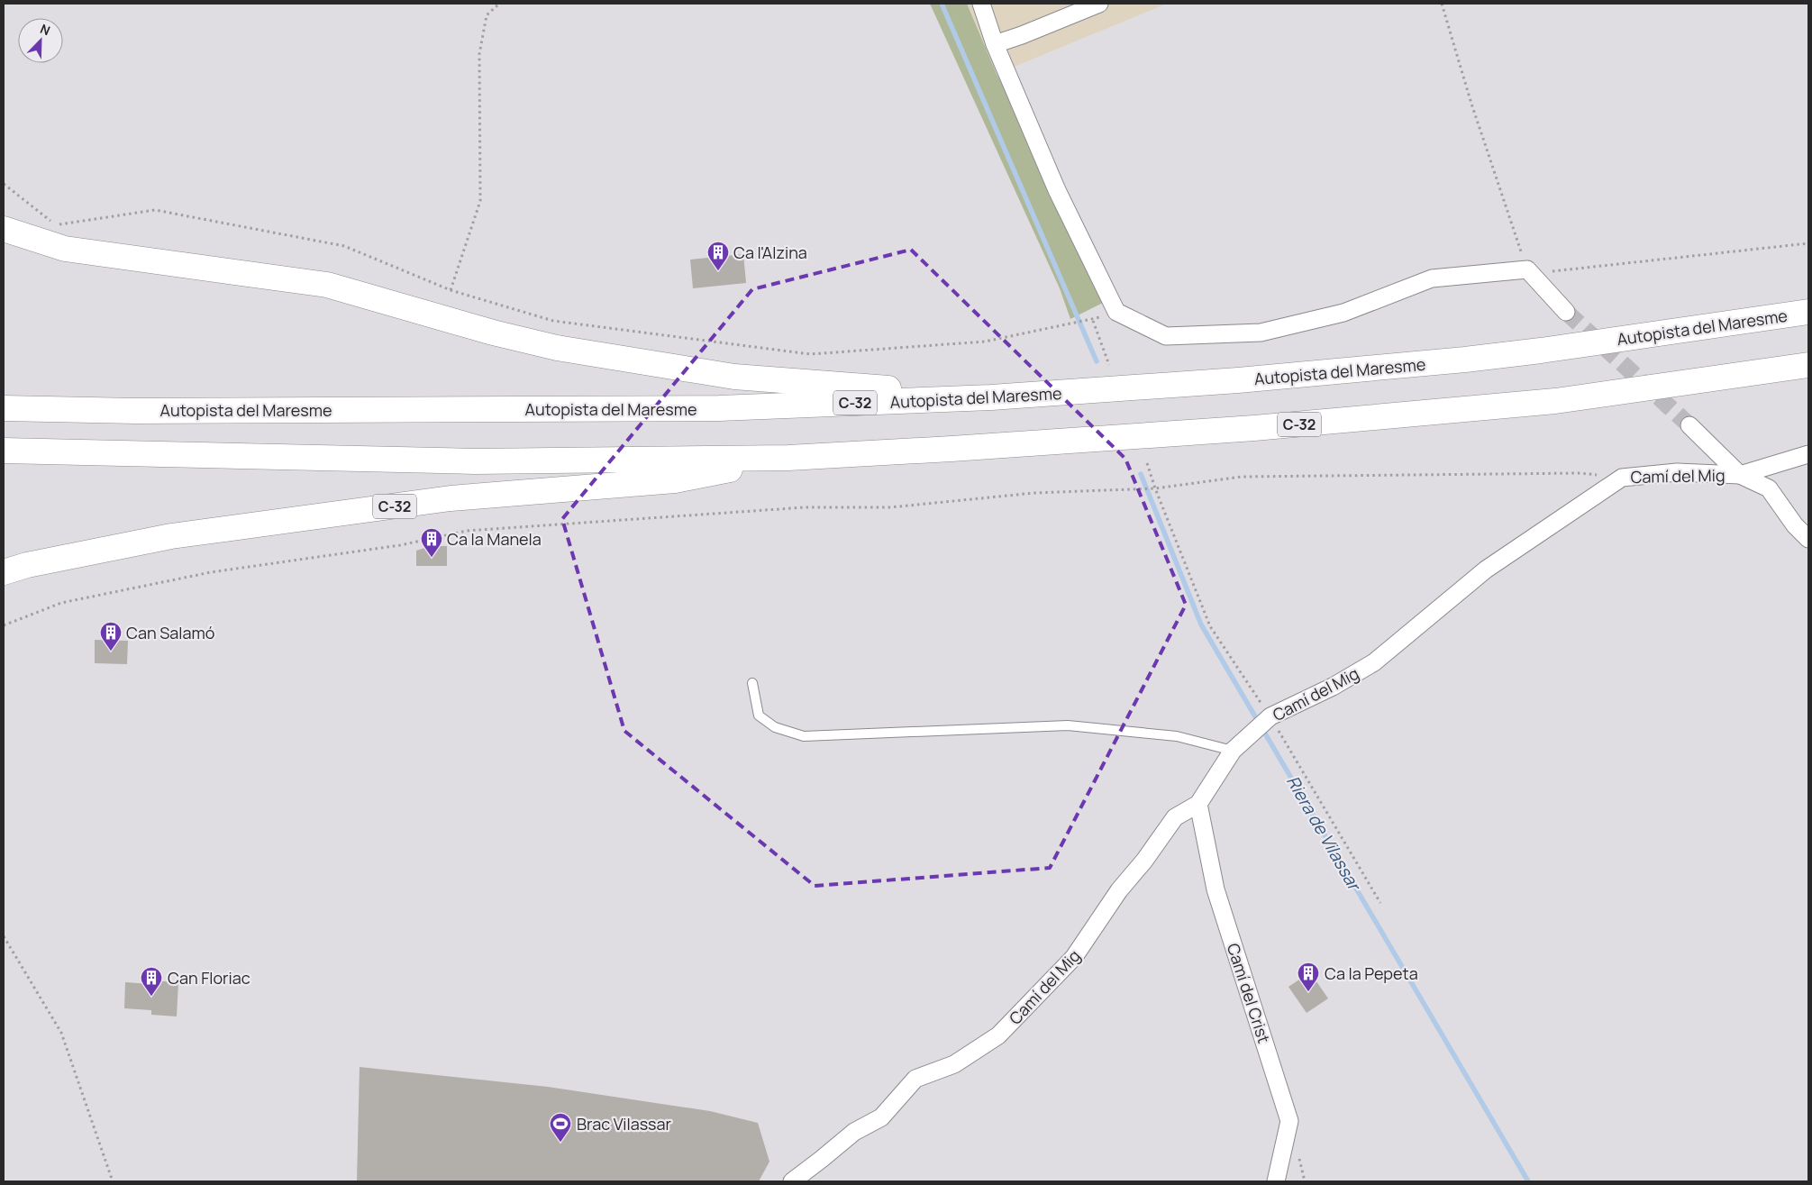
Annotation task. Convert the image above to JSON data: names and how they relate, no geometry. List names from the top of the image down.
{
  "streets": {
    "highway": ["Autopista del Maresme", "C-32"],
    "street": ["Camí del Mig", "Camí del Crist"]
  },
  "crossings": [
    ["Camí del Mig", "Camí del Crist"]
  ],
  "water": ["Riera de Vilassar"],
  "places": {
    "building": [
      "Ca l'Alzina",
      "Ca la Manela",
      "Can Salamó",
      "Ca la Pepeta",
      "Can Floriac"
    ],
    "sports": ["Brac Vilassar"]
  },
  "north": "top right"
}
